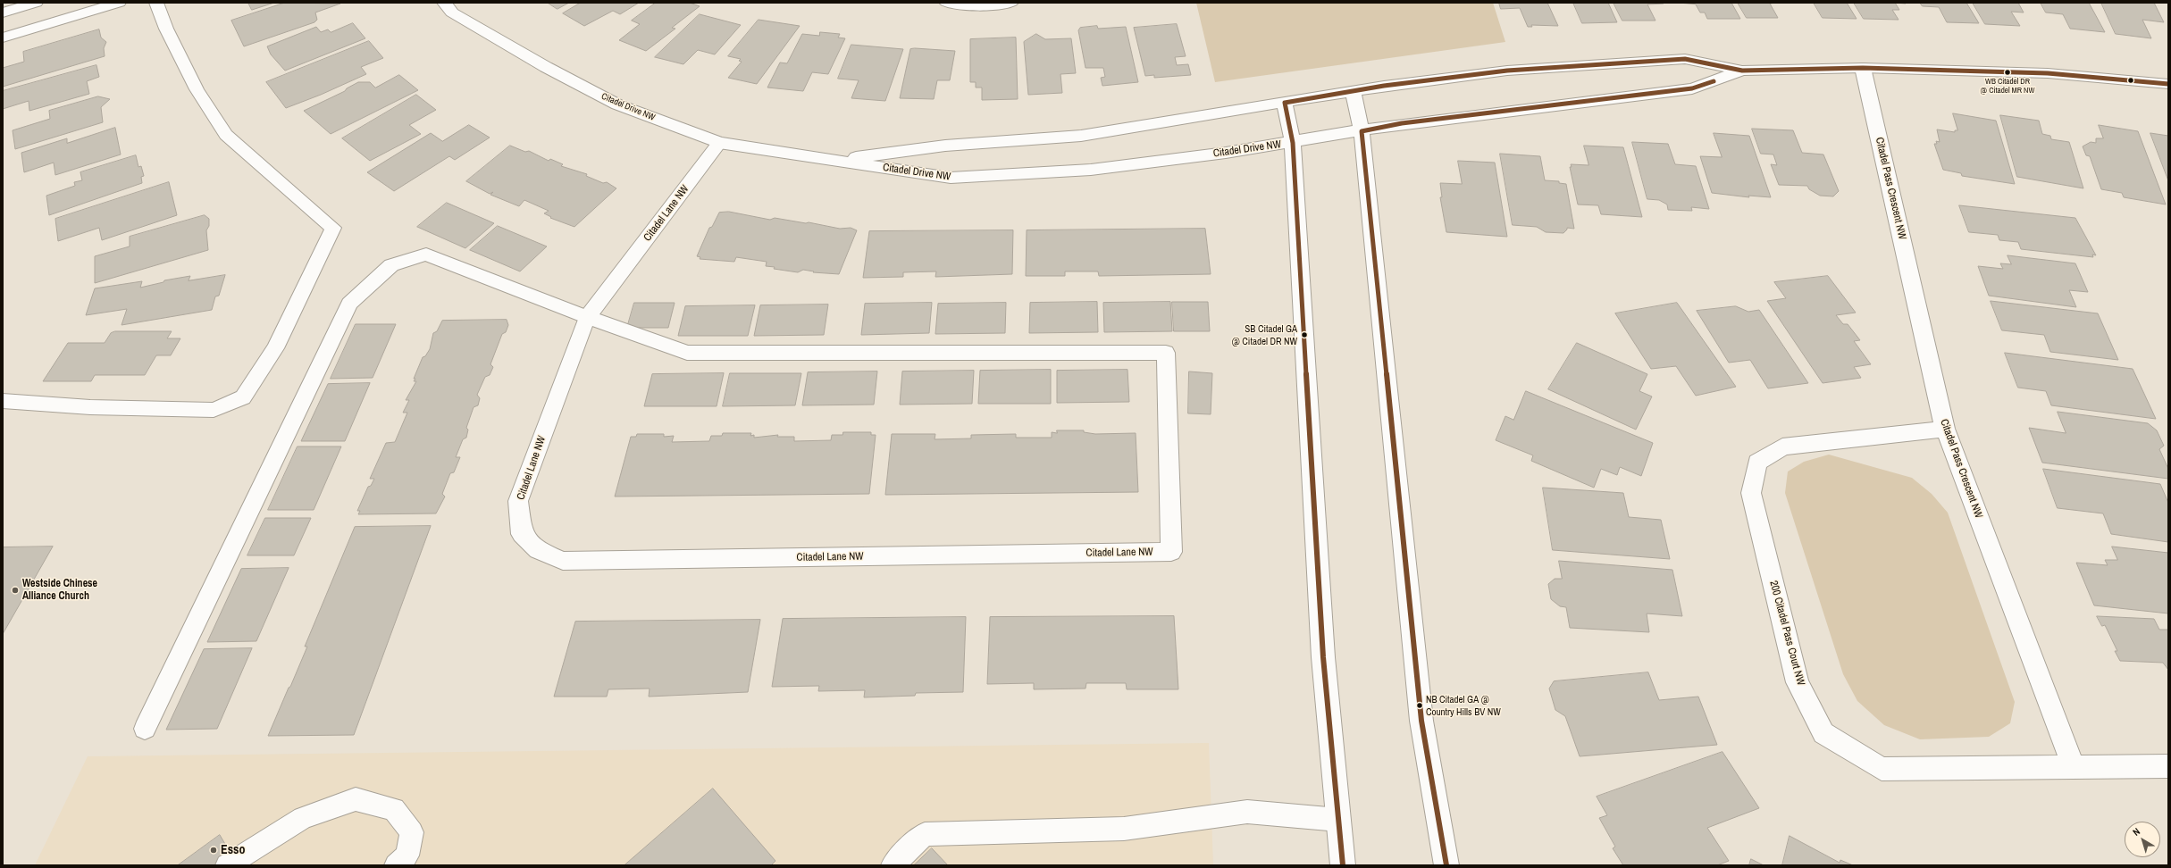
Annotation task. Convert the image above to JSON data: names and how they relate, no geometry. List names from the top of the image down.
{
  "streets": {
    "street": [
      "Citadel Drive NW",
      "Citadel Pass Crescent NW",
      "Citadel Lane NW",
      "200 Citadel Pass Court NW"
    ]
  },
  "crossings": [
    ["Citadel Drive NW", "Citadel Pass Crescent NW"],
    ["Citadel Drive NW", "Citadel Lane NW"],
    ["Citadel Pass Crescent NW", "200 Citadel Pass Court NW"]
  ],
  "places": [
    "WB Citadel DR @ Citadel MR NW",
    "SB Citadel GA @ Citadel DR NW",
    "Westside Chinese Alliance Church",
    "NB Citadel GA @ Country Hills BV NW",
    "Esso"
  ],
  "north": "top left"
}
